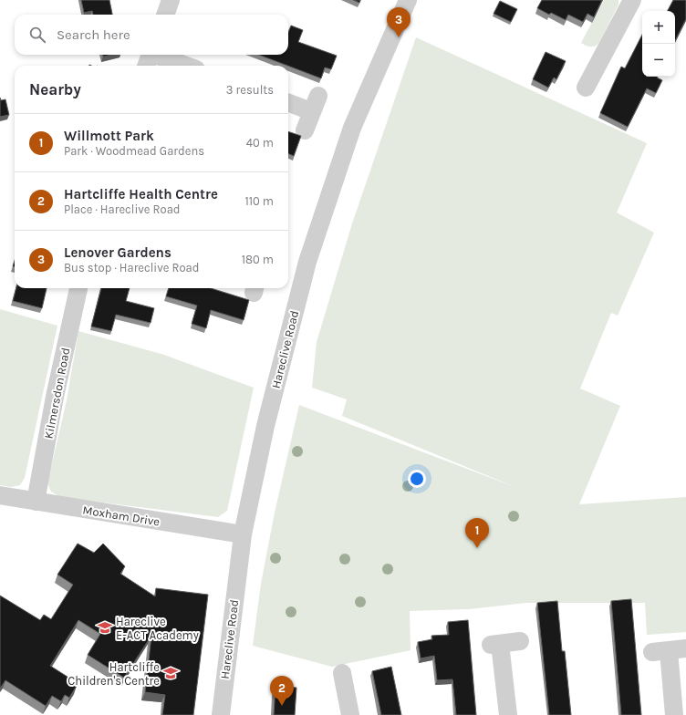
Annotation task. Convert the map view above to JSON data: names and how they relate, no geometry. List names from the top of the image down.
{
  "streets": {
    "street": ["Hareclive Road", "Kilmersdon Road", "Moxham Drive"]
  },
  "crossings": [
    ["Hareclive Road", "Moxham Drive"],
    ["Kilmersdon Road", "Moxham Drive"]
  ],
  "places": {
    "school or university": ["Hareclive E-ACT Academy", "Hartcliffe Children's Centre"]
  },
  "page": {
    "pins": ["3", "1", "2"],
    "map_buttons": ["+", "−"],
    "search": "Search here",
    "heading": ["Nearby", "3 results"],
    "list": [
      {
        "mark": "1",
        "name": "Willmott Park",
        "note": "Park · Woodmead Gardens",
        "value": "40 m"
      },
      {
        "mark": "2",
        "name": "Hartcliffe Health Centre",
        "note": "Place · Hareclive Road",
        "value": "110 m"
      },
      {
        "mark": "3",
        "name": "Lenover Gardens",
        "note": "Bus stop · Hareclive Road",
        "value": "180 m"
      }
    ]
  }
}
